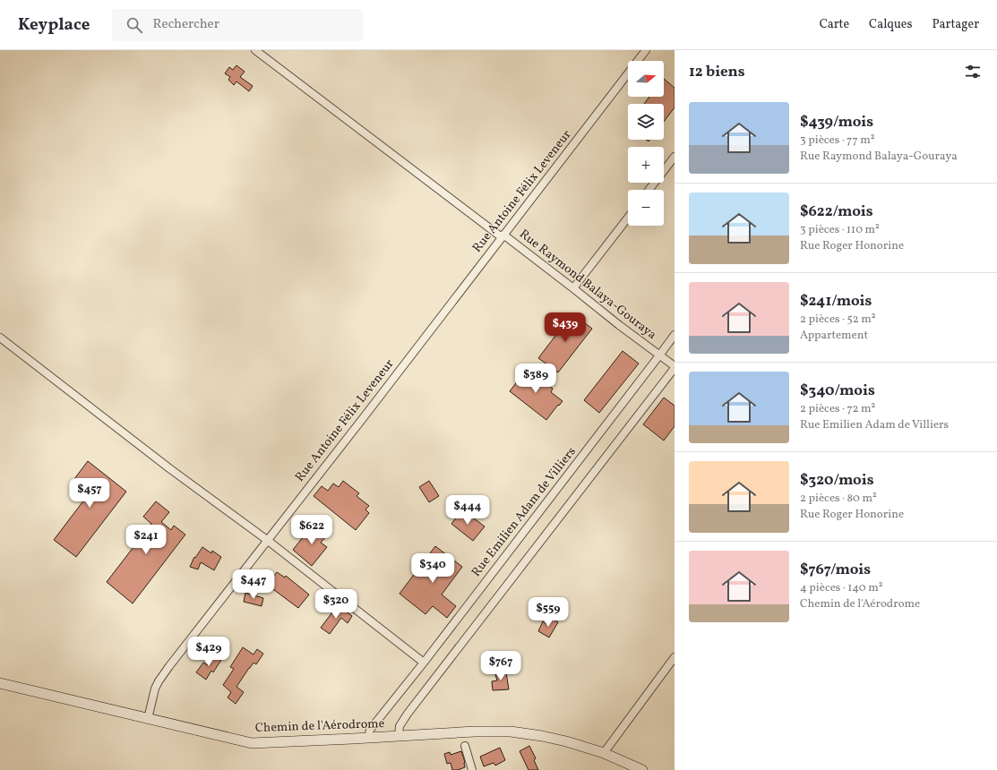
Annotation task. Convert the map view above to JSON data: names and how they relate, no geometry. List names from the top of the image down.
{
  "streets": {
    "main road": ["Chemin de l'Aérodrome"],
    "street": ["Rue Antoine Félix Leveneur", "Rue Raymond Balaya-Gouraya", "Rue Emilien Adam de Villiers"]
  },
  "crossings": [
    ["Rue Antoine Félix Leveneur", "Rue Raymond Balaya-Gouraya"],
    ["Rue Antoine Félix Leveneur", "Chemin de l'Aérodrome"],
    ["Rue Raymond Balaya-Gouraya", "Rue Emilien Adam de Villiers"],
    ["Rue Emilien Adam de Villiers", "Chemin de l'Aérodrome"]
  ],
  "north": "right",
  "page": {
    "header": "Keyplace",
    "search": "Rechercher",
    "nav": ["Carte", "Calques", "Partager"],
    "heading": "12 biens",
    "map_buttons": ["+", "−"],
    "list": [
      {
        "name": "$439/mois",
        "note": "3 pièces · 77 m² · Rue Raymond Balaya-Gouraya"
      },
      {
        "name": "$622/mois",
        "note": "3 pièces · 110 m² · Rue Roger Honorine"
      },
      {
        "name": "$241/mois",
        "note": "2 pièces · 52 m² · Appartement"
      },
      {
        "name": "$340/mois",
        "note": "2 pièces · 72 m² · Rue Emilien Adam de Villiers"
      },
      {
        "name": "$320/mois",
        "note": "2 pièces · 80 m² · Rue Roger Honorine"
      },
      {
        "name": "$767/mois",
        "note": "4 pièces · 140 m² · Chemin de l'Aérodrome"
      }
    ],
    "price": [
      "$439",
      "$389",
      "$457",
      "$444",
      "$622",
      "$241",
      "$340",
      "$447",
      "$320",
      "$559",
      "$429",
      "$767"
    ]
  }
}
